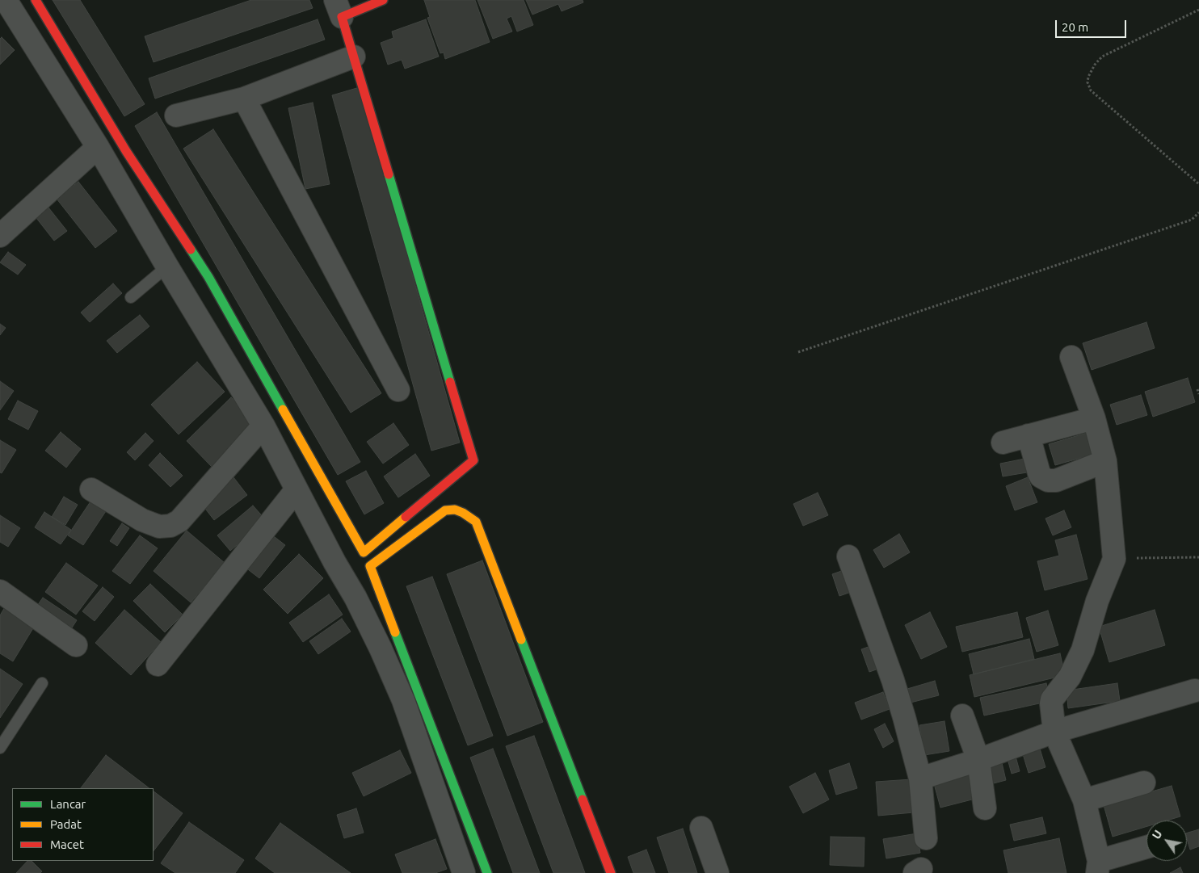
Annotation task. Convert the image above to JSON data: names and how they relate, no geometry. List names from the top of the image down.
{
  "legend": ["Lancar", "Padat", "Macet"],
  "scale_bar": "20 m",
  "north": "top left"
}
